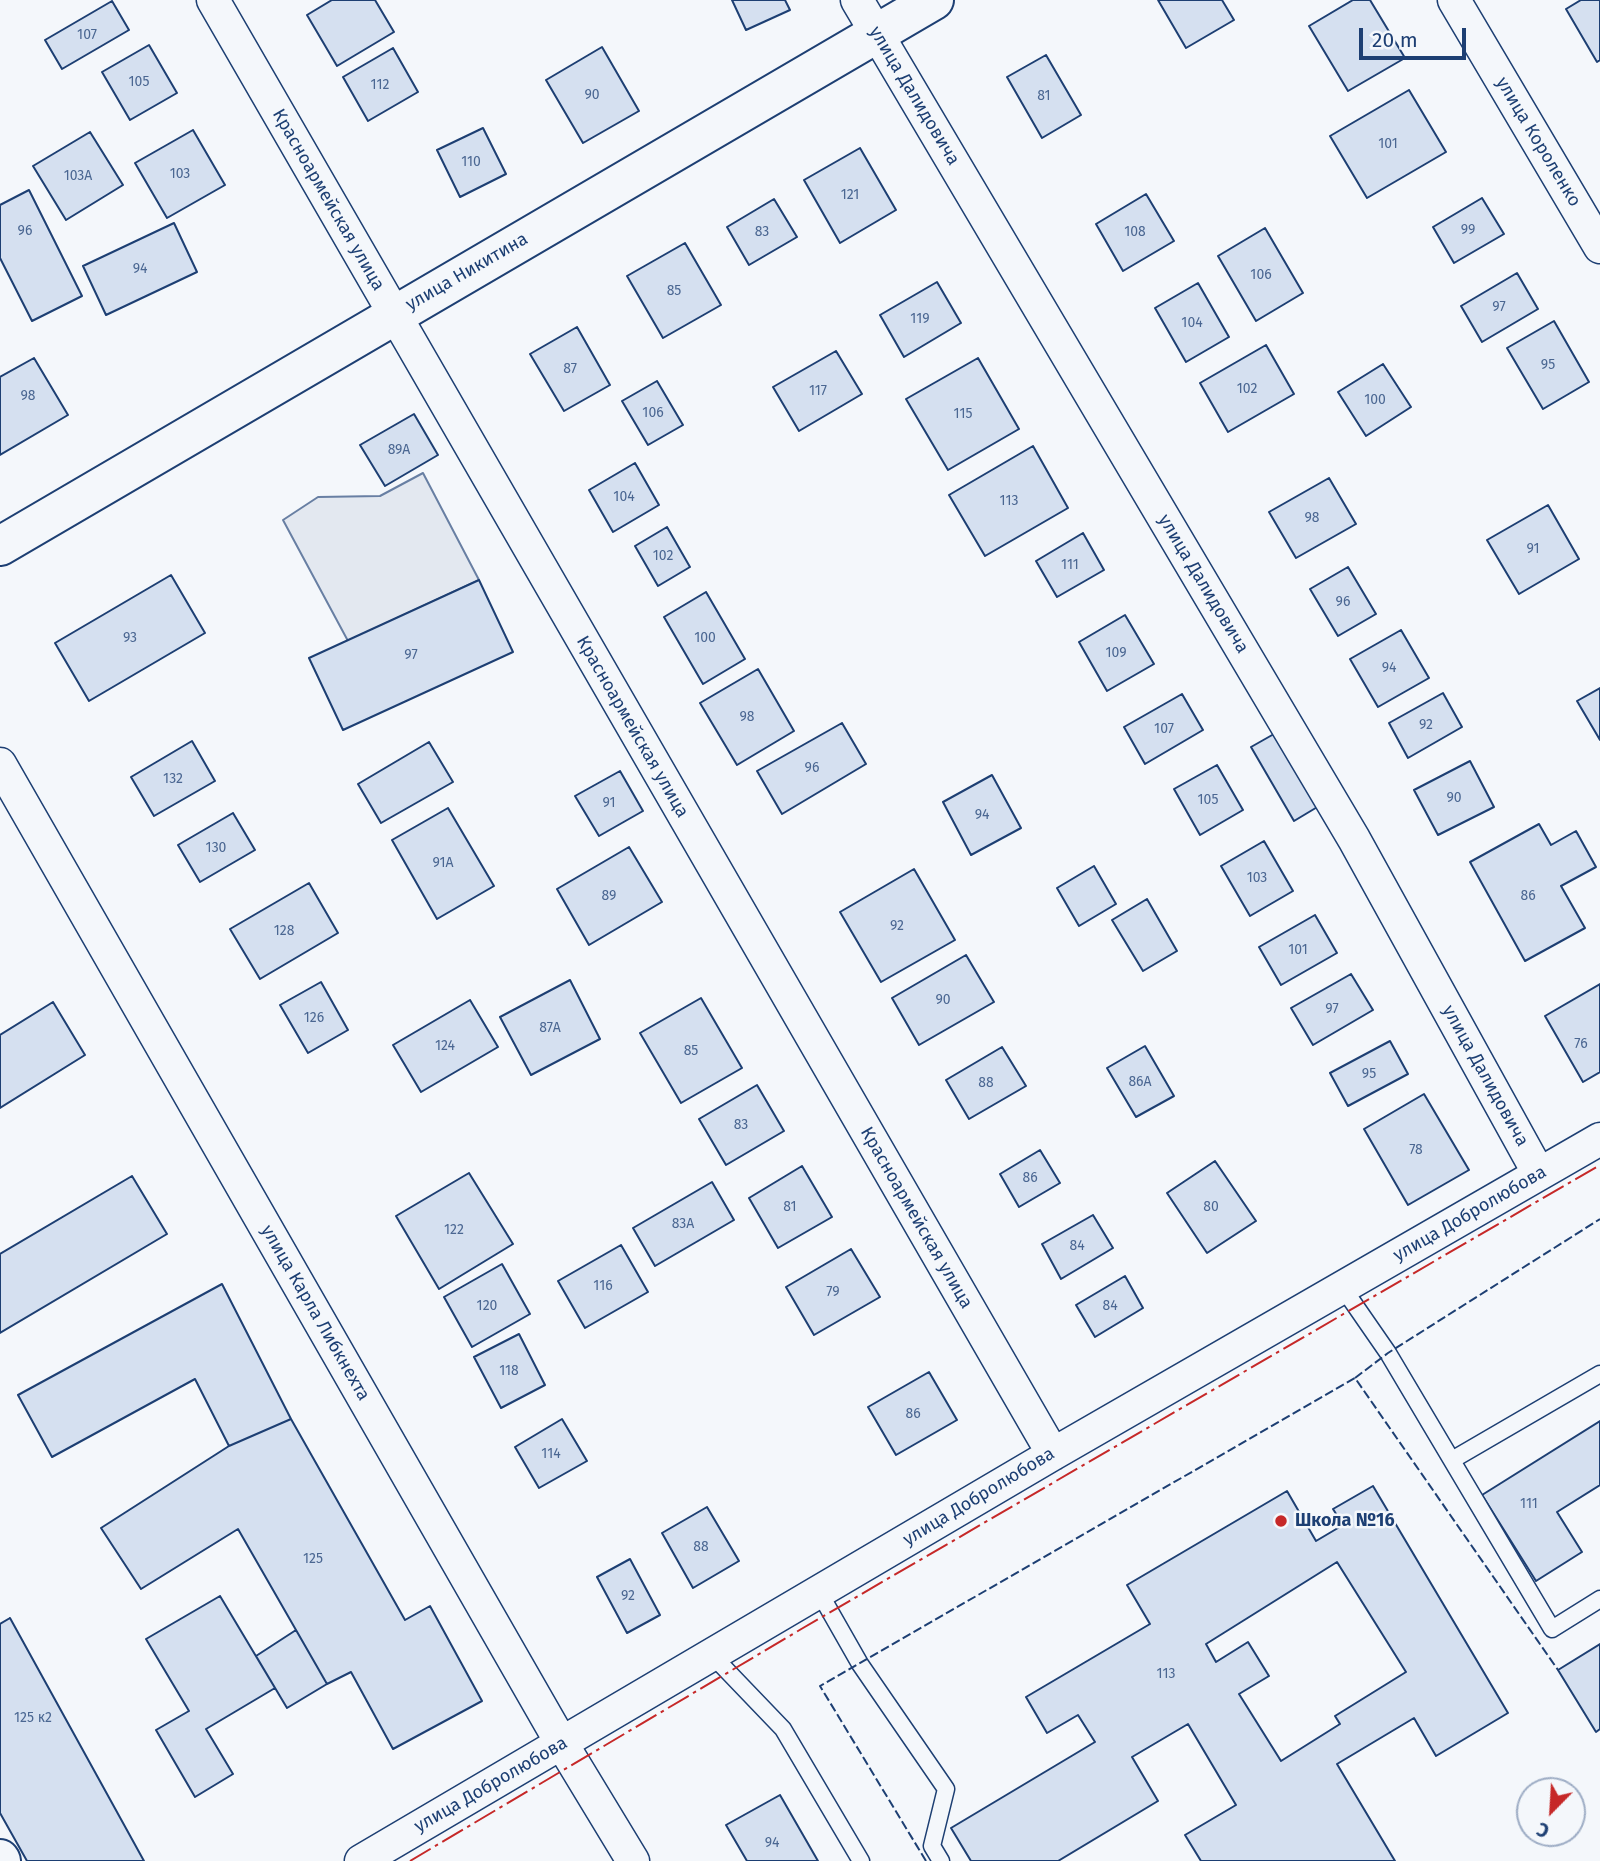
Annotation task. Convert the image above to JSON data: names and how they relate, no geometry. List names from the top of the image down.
{
  "streets": {
    "main road": ["улица Никитина"],
    "street": [
      "улица Далидовича",
      "улица Короленко",
      "Красноармейская улица",
      "улица Добролюбова",
      "улица Карла Либкнехта"
    ]
  },
  "crossings": [
    ["улица Далидовича", "улица Никитина"],
    ["улица Далидовича", "улица Добролюбова"],
    ["Красноармейская улица", "улица Никитина"],
    ["Красноармейская улица", "улица Добролюбова"],
    ["улица Добролюбова", "улица Карла Либкнехта"]
  ],
  "places": ["Школа №16"],
  "house_numbers": [
    "107",
    "105",
    "112",
    "90",
    "81",
    "101",
    "110",
    "103",
    "103А",
    "121",
    "99",
    "96",
    "83",
    "108",
    "94",
    "106",
    "85",
    "97",
    "119",
    "104",
    "95",
    "87",
    "102",
    "117",
    "98",
    "100",
    "106",
    "115",
    "89А",
    "104",
    "113",
    "98",
    "91",
    "102",
    "111",
    "96",
    "93",
    "100",
    "109",
    "97",
    "94",
    "98",
    "92",
    "107",
    "96",
    "132",
    "90",
    "105",
    "91",
    "94",
    "130",
    "91А",
    "103",
    "89",
    "86",
    "92",
    "128",
    "101",
    "90",
    "97",
    "126",
    "87А",
    "76",
    "124",
    "85",
    "95",
    "86А",
    "88",
    "83",
    "78",
    "86",
    "81",
    "80",
    "83А",
    "122",
    "84",
    "116",
    "79",
    "120",
    "84",
    "118",
    "86",
    "114",
    "111",
    "88",
    "125",
    "92",
    "113",
    "125 к2",
    "94"
  ],
  "scale_bar": "20 m",
  "north": "bottom left"
}
